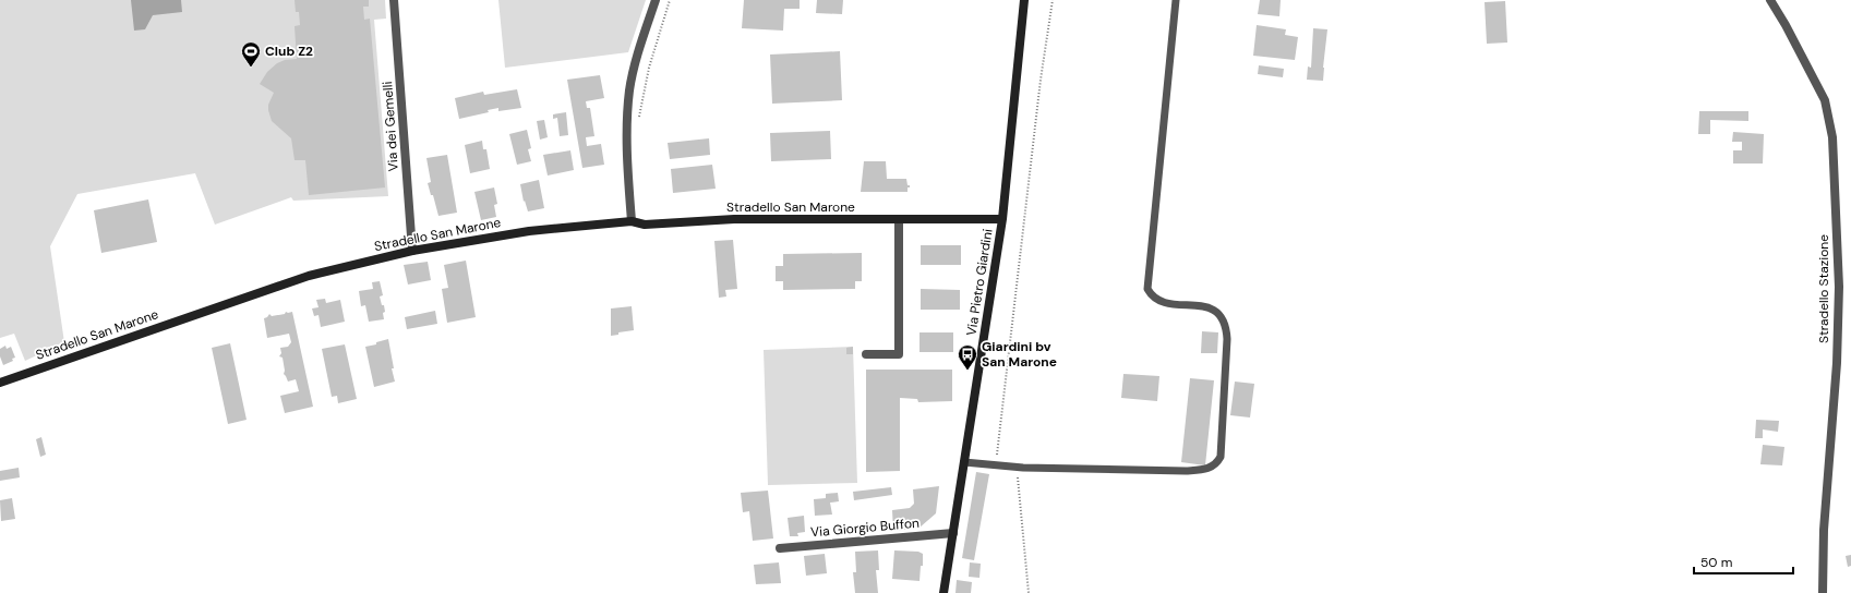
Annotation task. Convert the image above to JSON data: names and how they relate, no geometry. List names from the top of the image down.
{
  "streets": {
    "street": [
      "Via dei Gemelli",
      "Stradello San Marone",
      "Via Pietro Giardini",
      "Stradello Stazione",
      "Via Giorgio Buffon"
    ]
  },
  "crossings": [
    ["Via dei Gemelli", "Stradello San Marone"],
    ["Stradello San Marone", "Via Pietro Giardini"],
    ["Via Pietro Giardini", "Via Giorgio Buffon"]
  ],
  "places": {
    "sports": ["Club Z2"],
    "bus stop": ["Giardini bv San Marone"]
  },
  "scale_bar": "50 m"
}
